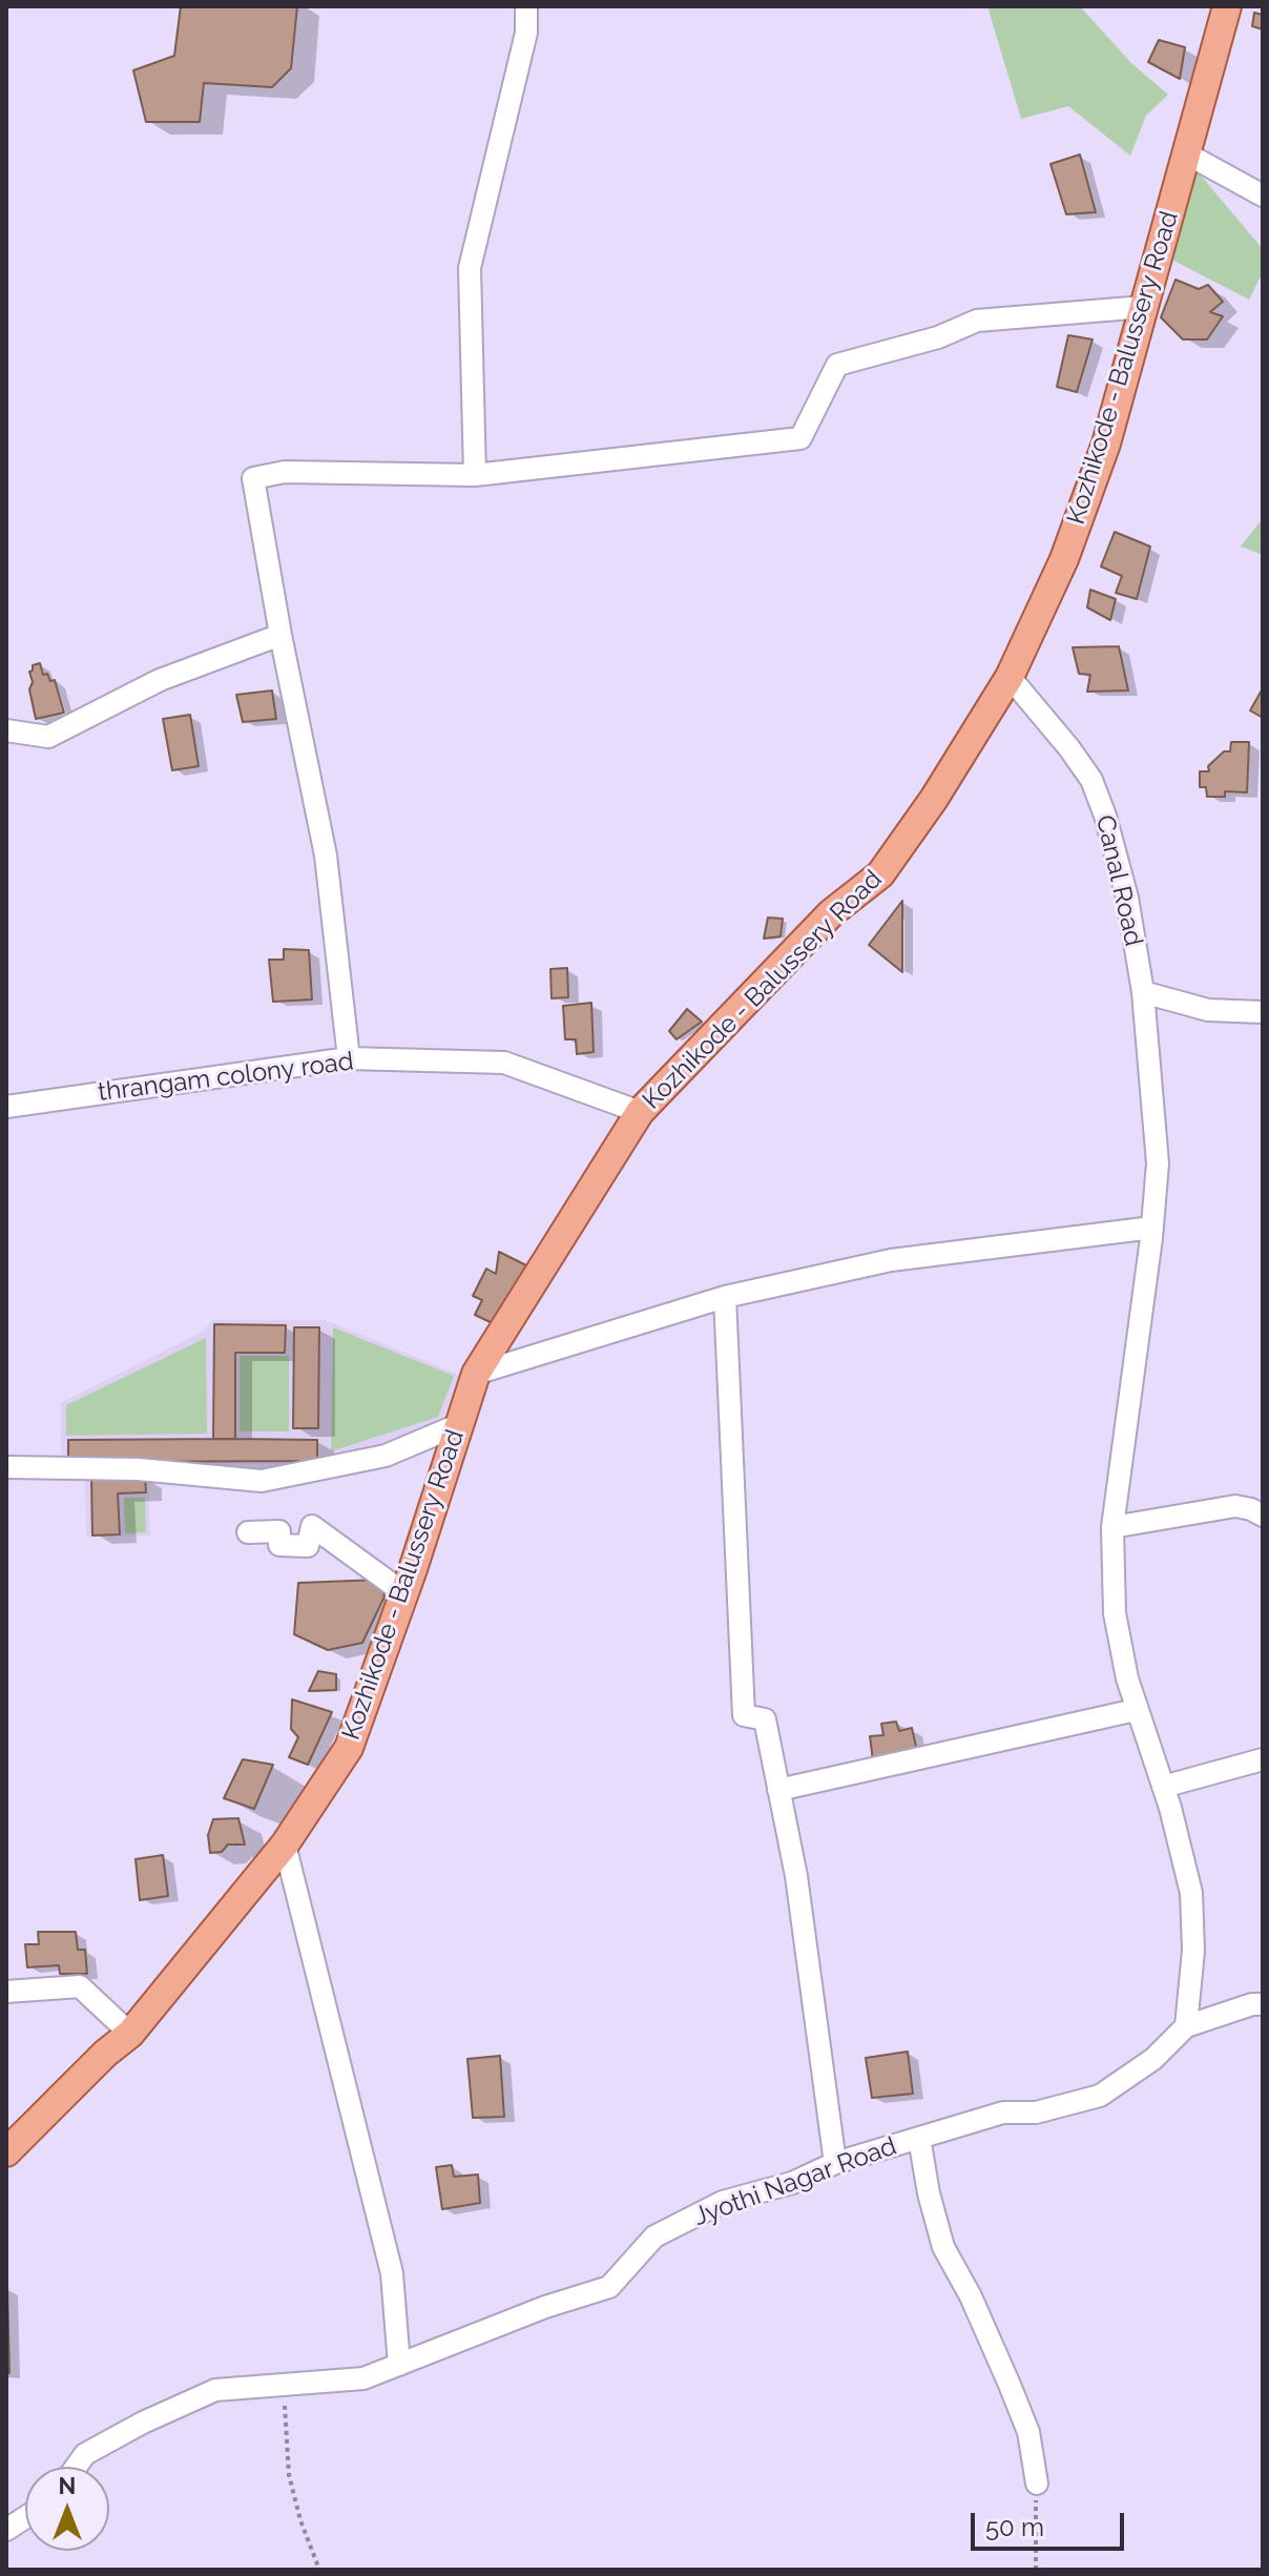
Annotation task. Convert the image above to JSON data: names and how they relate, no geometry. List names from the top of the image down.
{
  "streets": {
    "main road": ["Kozhikode - Balussery Road"],
    "street": ["Canal Road", "thrangam colony road", "Jyothi Nagar Road"]
  },
  "crossings": [
    ["Kozhikode - Balussery Road", "Canal Road"],
    ["Kozhikode - Balussery Road", "thrangam colony road"],
    ["Canal Road", "Jyothi Nagar Road"]
  ],
  "scale_bar": "50 m",
  "north": "top"
}
